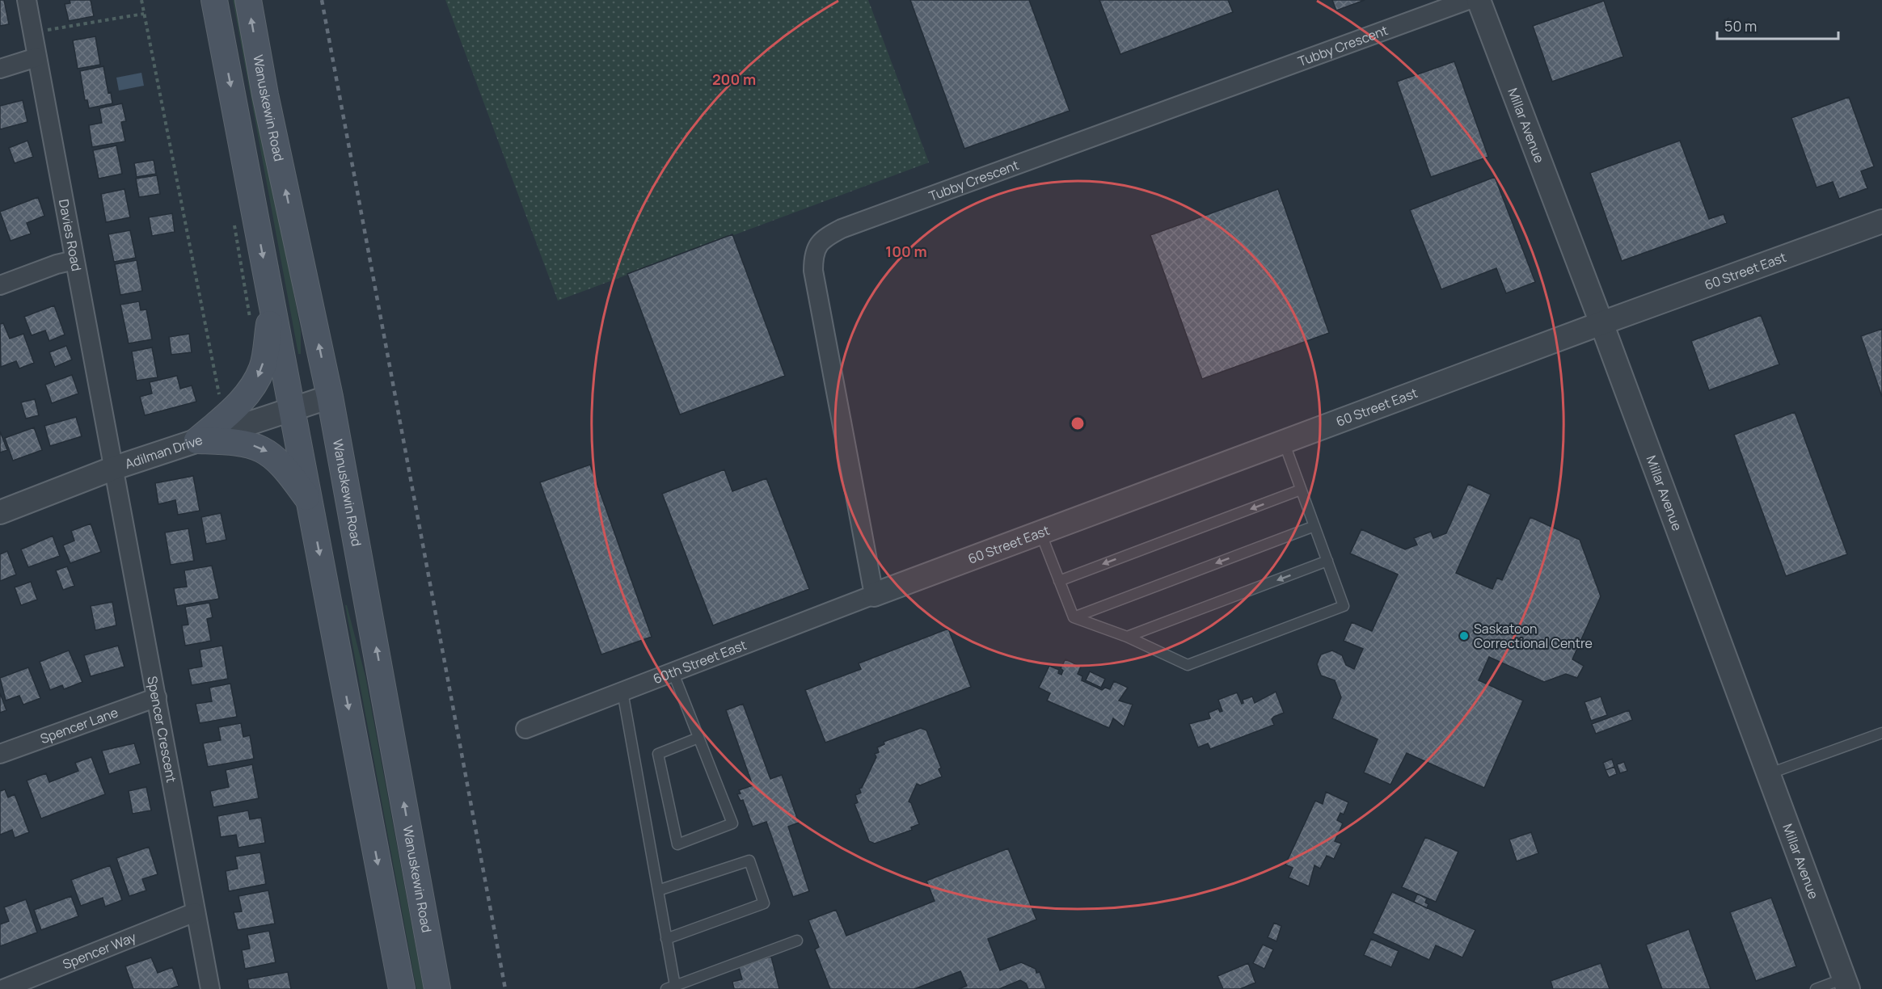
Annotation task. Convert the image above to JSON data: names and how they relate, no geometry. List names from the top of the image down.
{
  "streets": {
    "main road": ["Wanuskewin Road"],
    "street": [
      "Tubby Crescent",
      "Millar Avenue",
      "Davies Road",
      "60 Street East",
      "Adilman Drive",
      "60th Street East",
      "Spencer Lane",
      "Spencer Crescent",
      "Spencer Way"
    ]
  },
  "crossings": [
    ["Tubby Crescent", "60 Street East"],
    ["Tubby Crescent", "60th Street East"],
    ["Wanuskewin Road", "Adilman Drive"],
    ["Millar Avenue", "60 Street East"],
    ["Davies Road", "Adilman Drive"],
    ["Davies Road", "Spencer Crescent"],
    ["60 Street East", "60th Street East"],
    ["Adilman Drive", "Spencer Crescent"],
    ["Spencer Lane", "Spencer Crescent"],
    ["Spencer Crescent", "Spencer Way"]
  ],
  "places": ["Saskatoon Correctional Centre"],
  "scale_bar": "50 m",
  "rings": ["200 m", "100 m"]
}
